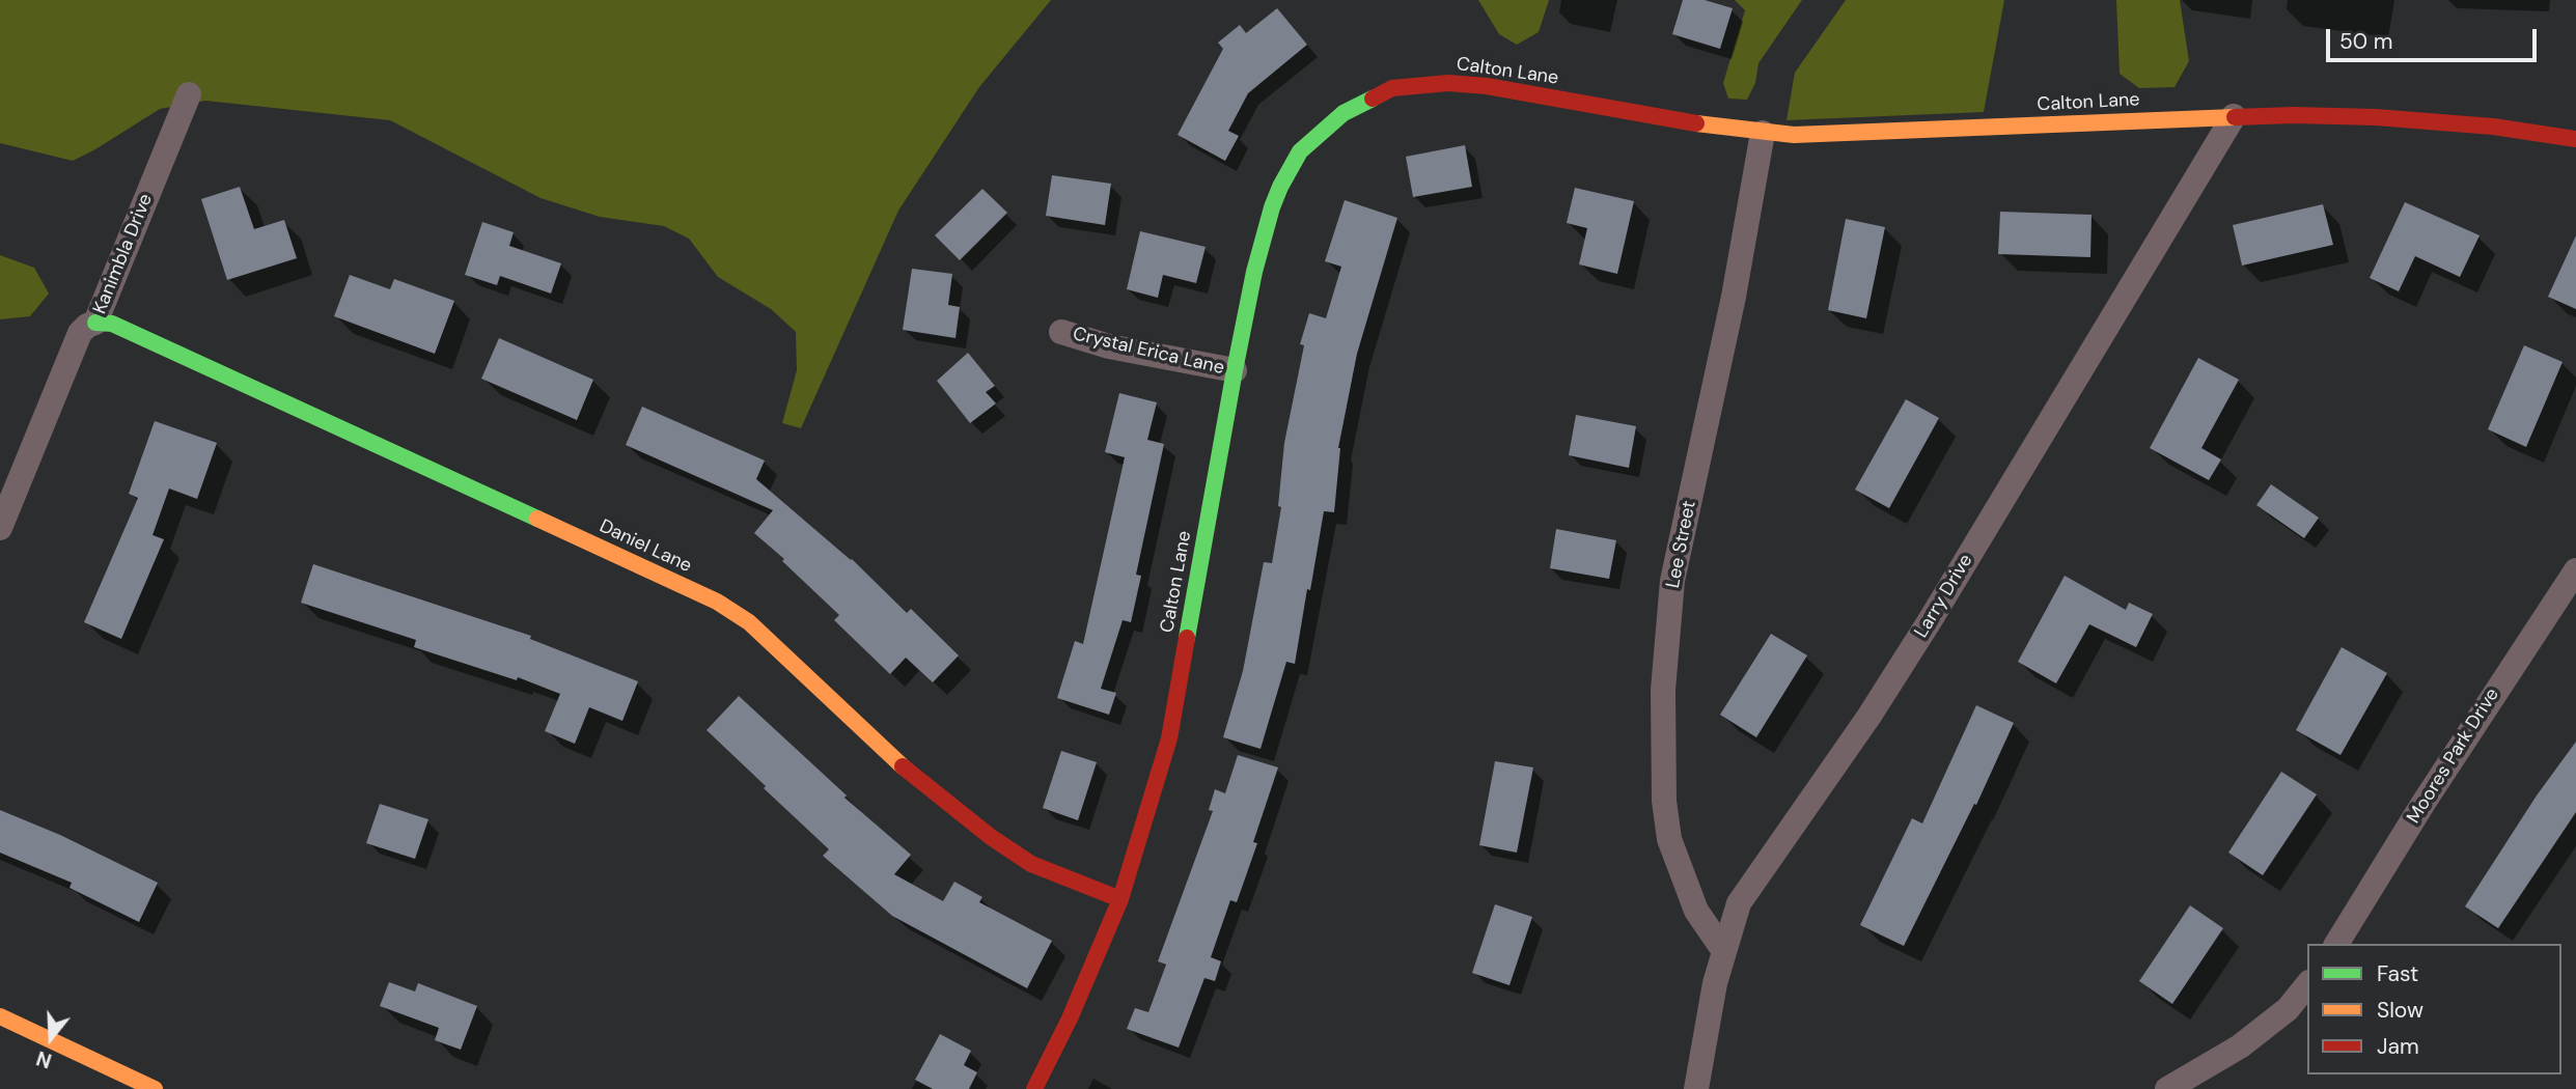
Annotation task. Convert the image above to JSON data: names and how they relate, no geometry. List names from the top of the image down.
{
  "streets": {
    "street": [
      "Calton Lane",
      "Kanimbla Drive",
      "Crystal Erica Lane",
      "Lee Street",
      "Daniel Lane",
      "Larry Drive",
      "Moores Park Drive"
    ]
  },
  "crossings": [
    ["Calton Lane", "Crystal Erica Lane"],
    ["Calton Lane", "Lee Street"],
    ["Calton Lane", "Daniel Lane"],
    ["Calton Lane", "Larry Drive"],
    ["Kanimbla Drive", "Daniel Lane"],
    ["Lee Street", "Larry Drive"]
  ],
  "legend": ["Fast", "Slow", "Jam"],
  "scale_bar": "50 m",
  "north": "bottom"
}
